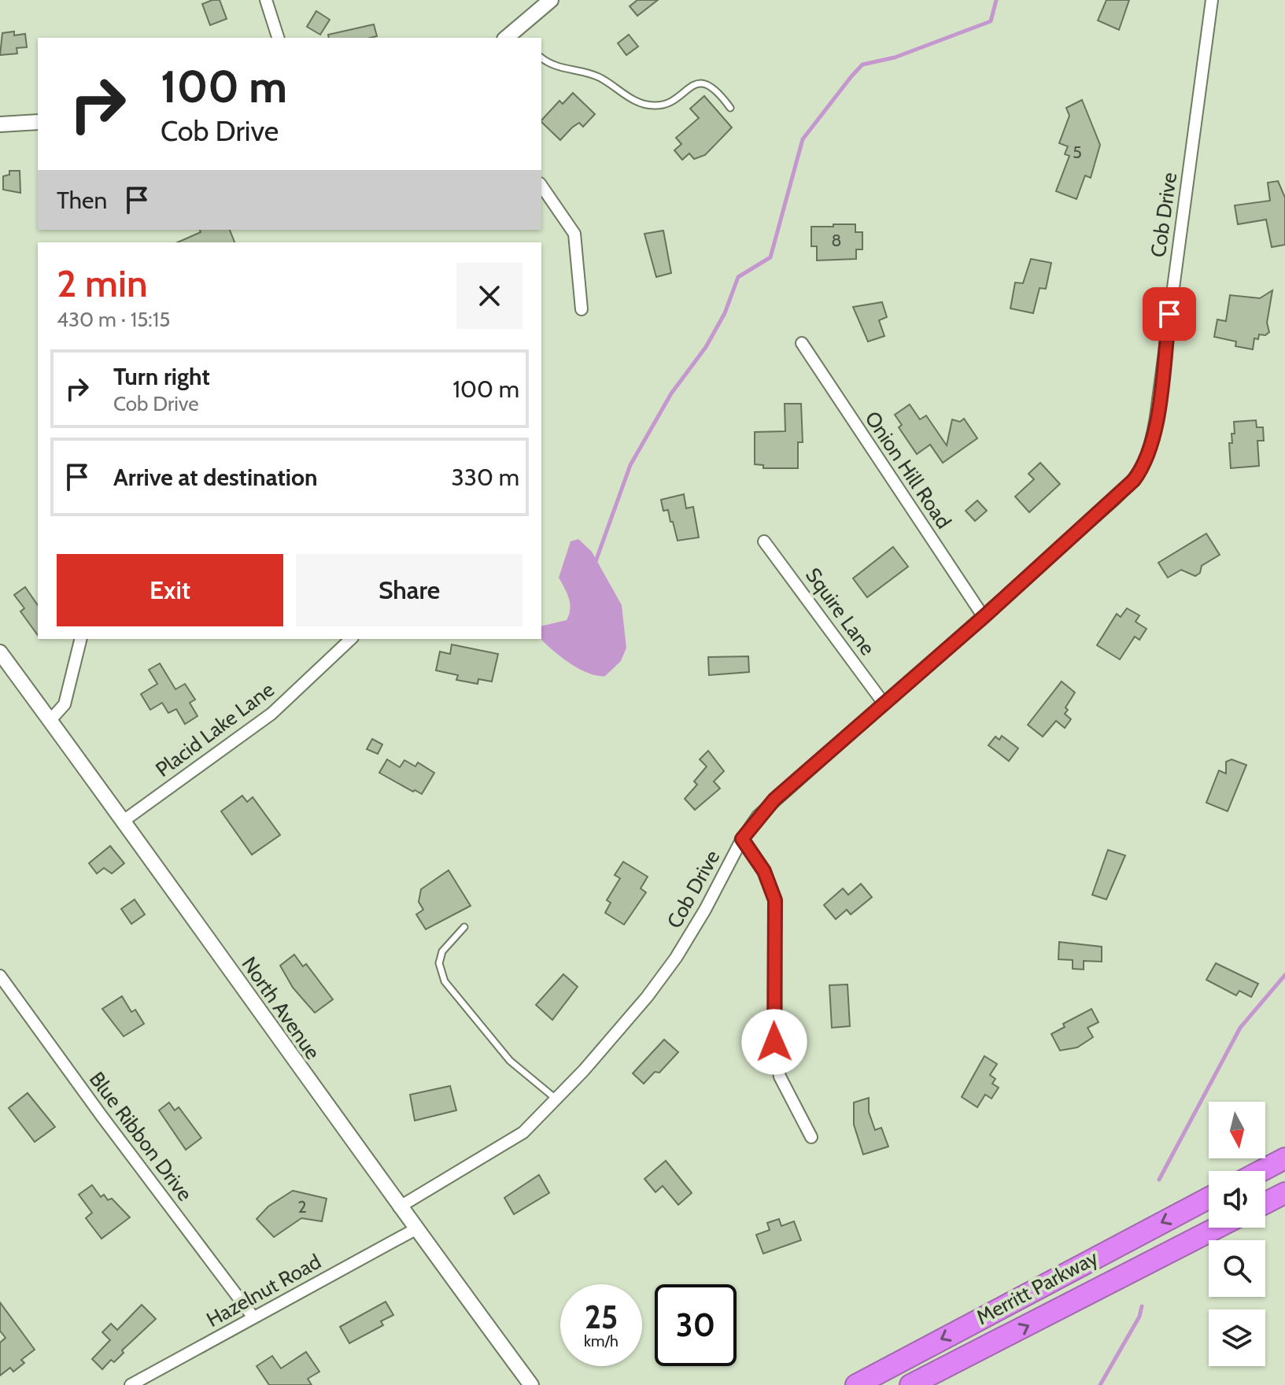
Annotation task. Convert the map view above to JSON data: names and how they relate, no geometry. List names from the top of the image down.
{
  "streets": {
    "highway": ["Merritt Parkway"],
    "street": [
      "Cob Drive",
      "Onion Hill Road",
      "Squire Lane",
      "Placid Lake Lane",
      "North Avenue",
      "Blue Ribbon Drive",
      "Hazelnut Road"
    ]
  },
  "crossings": [
    ["Cob Drive", "Onion Hill Road"],
    ["Cob Drive", "Squire Lane"],
    ["Cob Drive", "North Avenue"],
    ["Placid Lake Lane", "North Avenue"],
    ["North Avenue", "Hazelnut Road"],
    ["Blue Ribbon Drive", "Hazelnut Road"]
  ],
  "house_numbers": ["5", "8", "2"],
  "north": "bottom",
  "page": {
    "turn": ["100 m", "Cob Drive"],
    "then": "Then",
    "heading": ["2 min", "430 m · 15:15"],
    "list": [
      {
        "name": "Turn right",
        "note": "Cob Drive",
        "value": "100 m"
      },
      {
        "name": "Arrive at destination",
        "value": "330 m"
      }
    ],
    "buttons": ["Exit", "Share"],
    "speed": "25 km/h",
    "limit": "30"
  }
}
